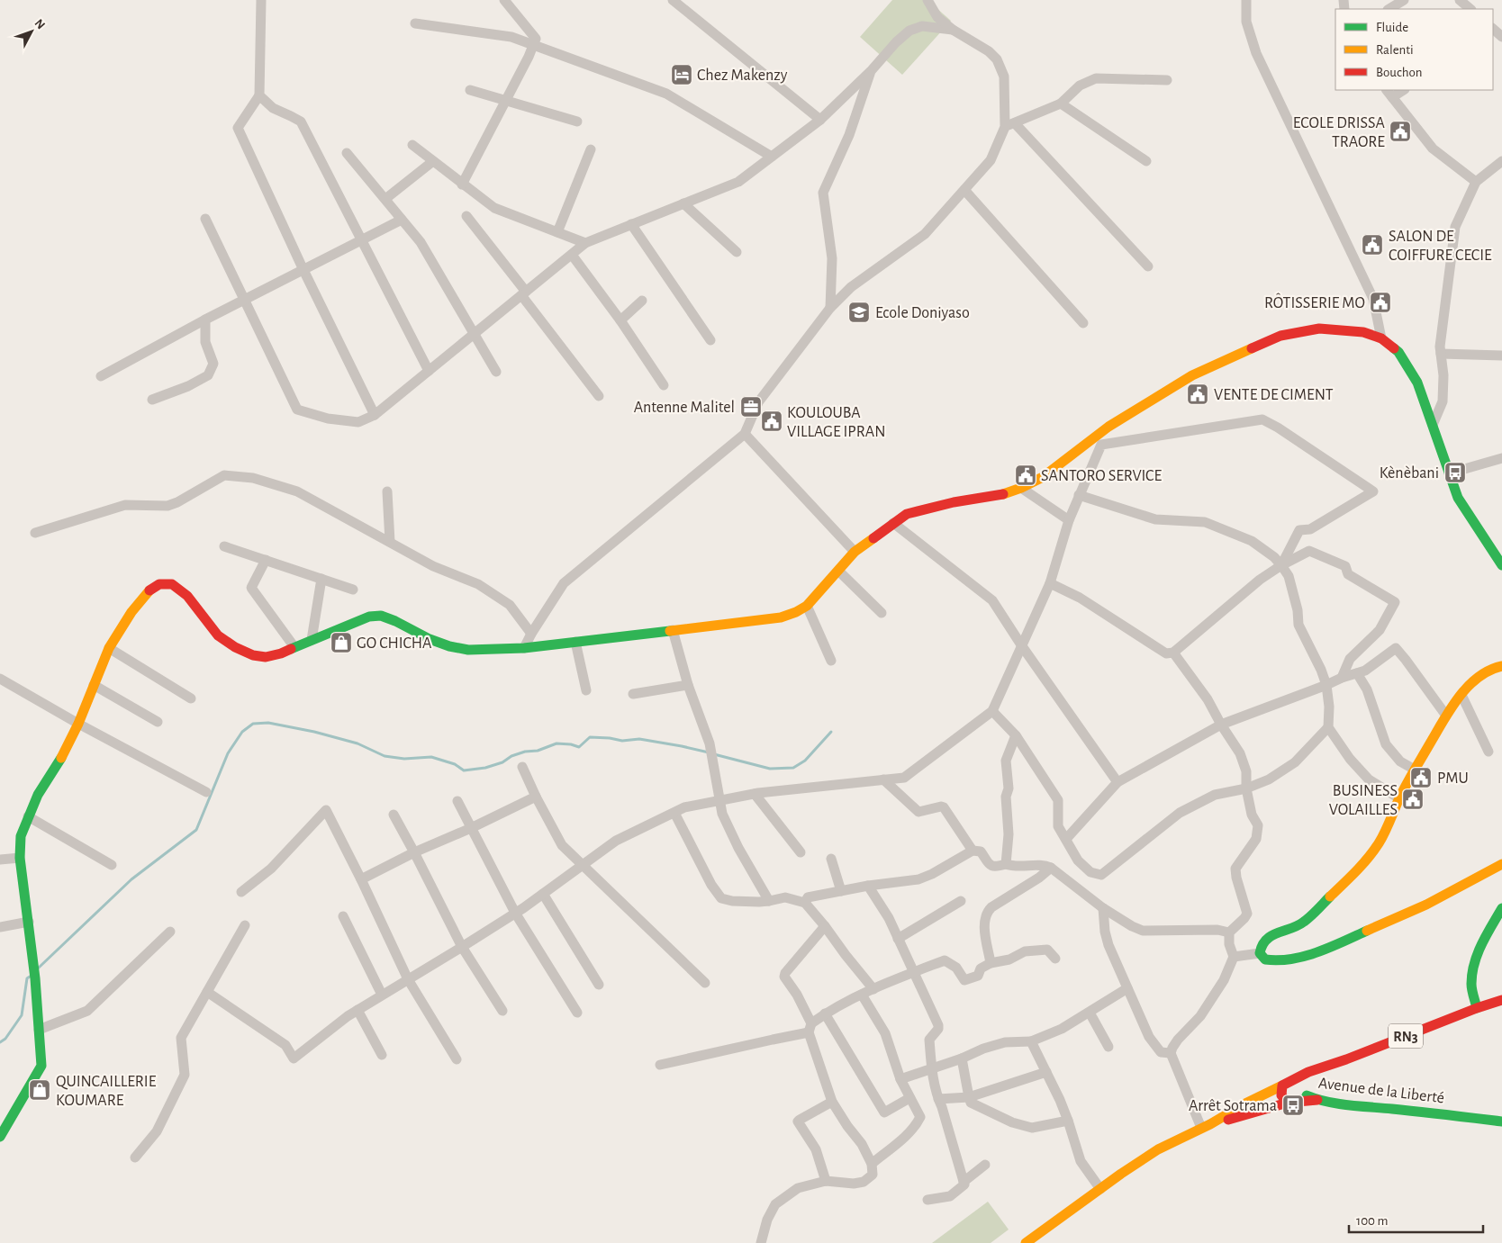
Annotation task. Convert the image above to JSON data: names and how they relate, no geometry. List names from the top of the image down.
{
  "streets": {
    "main road": ["RN3", "Avenue de la Liberté"]
  },
  "crossings": [
    ["RN3", "Avenue de la Liberté"]
  ],
  "places": {
    "hotel": ["Chez Makenzy"],
    "public building": [
      "ECOLE DRISSA TRAORE",
      "SALON DE COIFFURE CECIE",
      "RÔTISSERIE MO",
      "VENTE DE CIMENT",
      "KOULOUBA VILLAGE IPRAN",
      "SANTORO SERVICE",
      "PMU",
      "BUSINESS VOLAILLES"
    ],
    "school or university": ["Ecole Doniyaso"],
    "office": ["Antenne Malitel"],
    "bus stop": ["Kènèbani", "Arrêt Sotrama"],
    "shop": ["GO CHICHA", "QUINCAILLERIE KOUMARE"]
  },
  "legend": ["Fluide", "Ralenti", "Bouchon"],
  "scale_bar": "100 m",
  "north": "top right"
}
